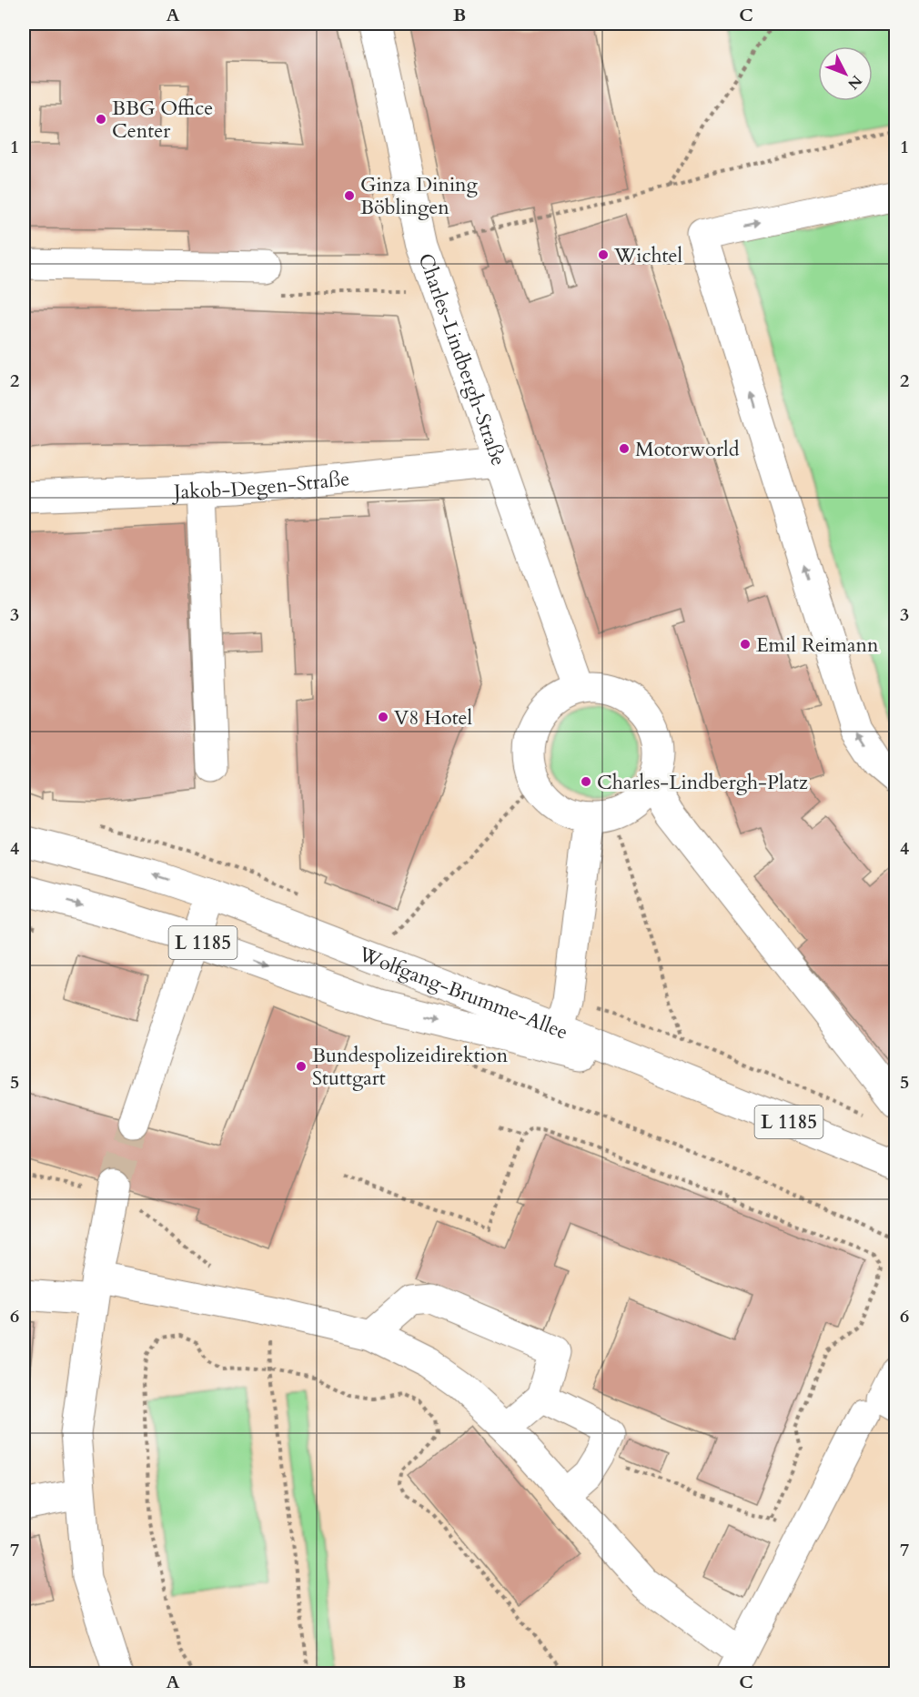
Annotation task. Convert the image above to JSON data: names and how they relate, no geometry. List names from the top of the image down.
{
  "streets": {
    "main road": [
      "Charles-Lindbergh-Straße",
      "Jakob-Degen-Straße",
      "L 1185",
      "Wolfgang-Brumme-Allee"
    ]
  },
  "crossings": [
    ["Charles-Lindbergh-Straße", "Jakob-Degen-Straße"]
  ],
  "places": [
    "BBG Office Center",
    "Ginza Dining Böblingen",
    "Wichtel",
    "Motorworld",
    "Emil Reimann",
    "V8 Hotel",
    "Charles-Lindbergh-Platz",
    "Bundespolizeidirektion Stuttgart"
  ],
  "north": "bottom right",
  "grid": {
    "columns": ["A", "B", "C"],
    "rows": [
      "1",
      "2",
      "3",
      "4",
      "5",
      "6",
      "7"
    ]
  }
}
